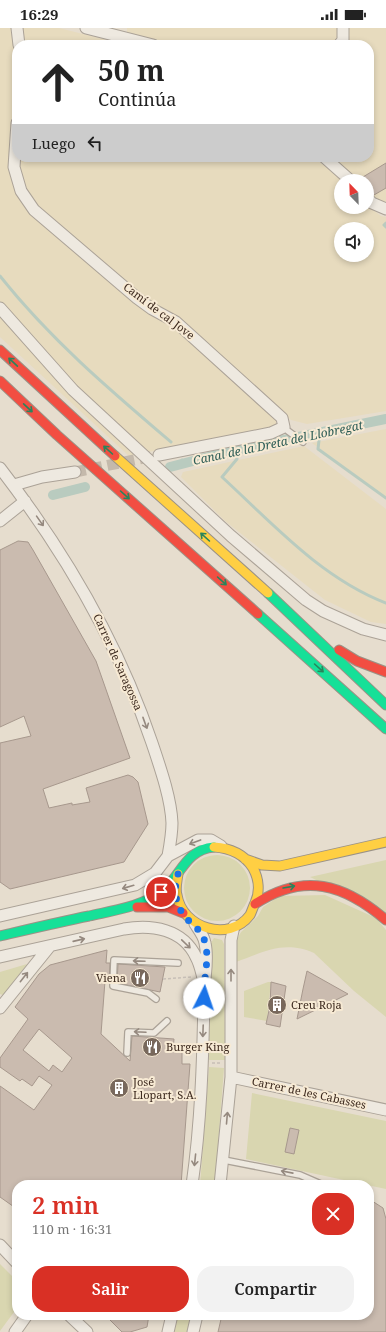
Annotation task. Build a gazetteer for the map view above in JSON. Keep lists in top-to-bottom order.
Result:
{
  "streets": {
    "street": ["Camí de cal Jove", "Carrer de Saragossa", "Carrer de les Cabasses"]
  },
  "one_way": ["Carrer de Saragossa"],
  "water": ["Canal de la Dreta del Llobregat"],
  "places": {
    "restaurant": ["Viena", "Burger King"],
    "building": ["Creu Roja", "José Llopart, S.A."]
  },
  "north": "top left",
  "page": {
    "status": "16:29",
    "turn": ["50 m", "Continúa"],
    "then": "Luego",
    "heading": ["2 min", "110 m · 16:31"],
    "buttons": ["Salir", "Compartir"]
  }
}
